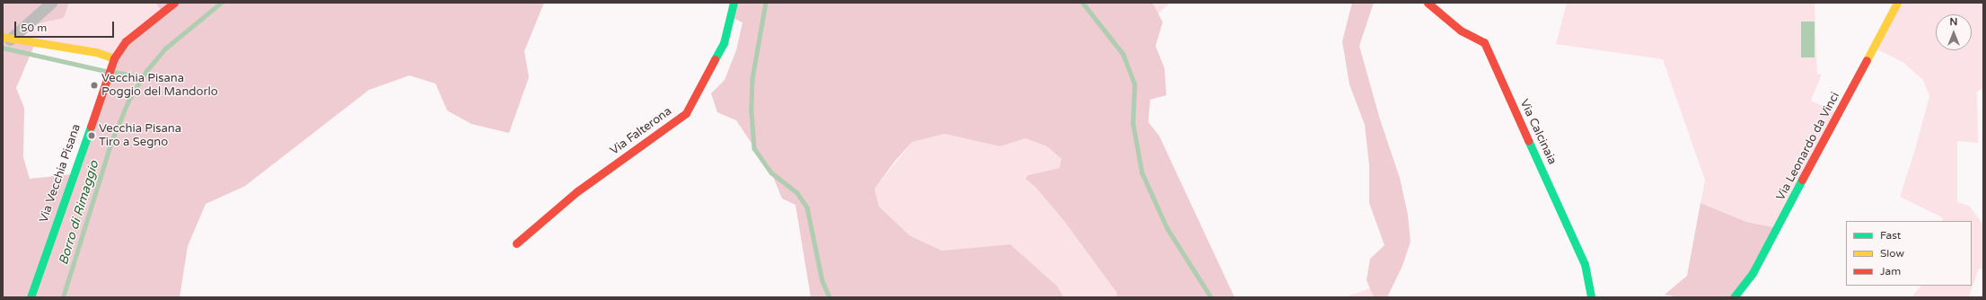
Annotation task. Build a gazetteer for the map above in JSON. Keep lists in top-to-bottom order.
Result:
{
  "streets": {
    "street": [
      "Via Falterona",
      "Via Calcinaia",
      "Via Leonardo da Vinci",
      "Via Vecchia Pisana"
    ]
  },
  "water": ["Borro di Rimaggio"],
  "places": ["Vecchia Pisana Poggio del Mandorlo", "Vecchia Pisana Tiro a Segno"],
  "legend": ["Fast", "Slow", "Jam"],
  "scale_bar": "50 m",
  "north": "top"
}
